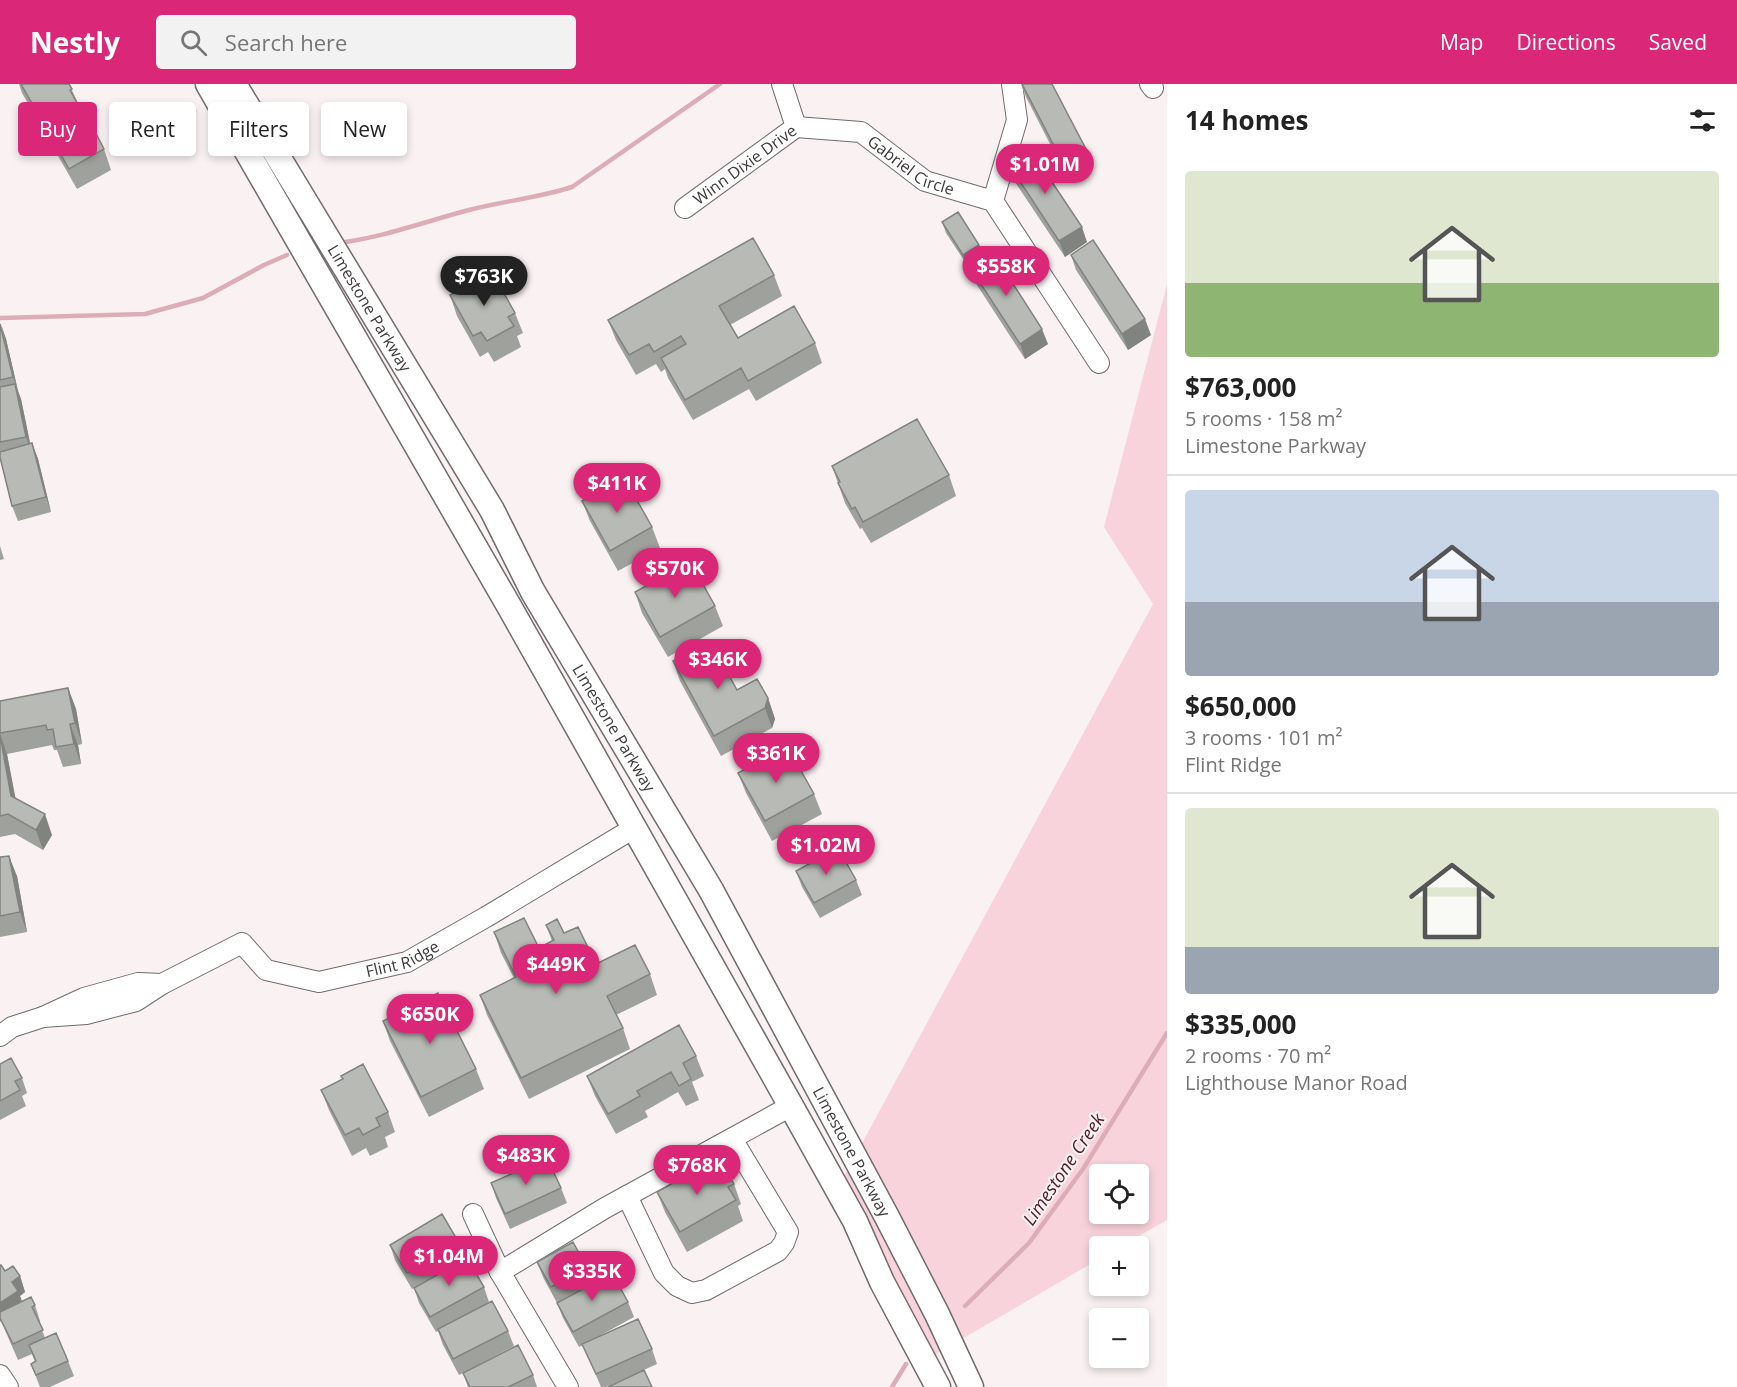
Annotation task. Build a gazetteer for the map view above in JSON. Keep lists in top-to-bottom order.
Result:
{
  "streets": {
    "main road": ["Limestone Parkway"],
    "street": ["Gabriel Circle", "Winn Dixie Drive", "Flint Ridge"]
  },
  "crossings": [
    ["Gabriel Circle", "Winn Dixie Drive"],
    ["Limestone Parkway", "Flint Ridge"]
  ],
  "water": ["Limestone Creek"],
  "page": {
    "header": "Nestly",
    "search": "Search here",
    "nav": ["Map", "Directions", "Saved"],
    "heading": "14 homes",
    "chip": [
      "Buy",
      "Rent",
      "Filters",
      "New"
    ],
    "price": [
      "$1.01M",
      "$558K",
      "$763K",
      "$411K",
      "$570K",
      "$346K",
      "$361K",
      "$1.02M",
      "$449K",
      "$650K",
      "$483K",
      "$768K",
      "$1.04M",
      "$335K"
    ],
    "list": [
      {
        "name": "$763,000",
        "note": "5 rooms · 158 m² · Limestone Parkway"
      },
      {
        "name": "$650,000",
        "note": "3 rooms · 101 m² · Flint Ridge"
      },
      {
        "name": "$335,000",
        "note": "2 rooms · 70 m² · Lighthouse Manor Road"
      }
    ],
    "map_buttons": ["+", "−"]
  }
}
